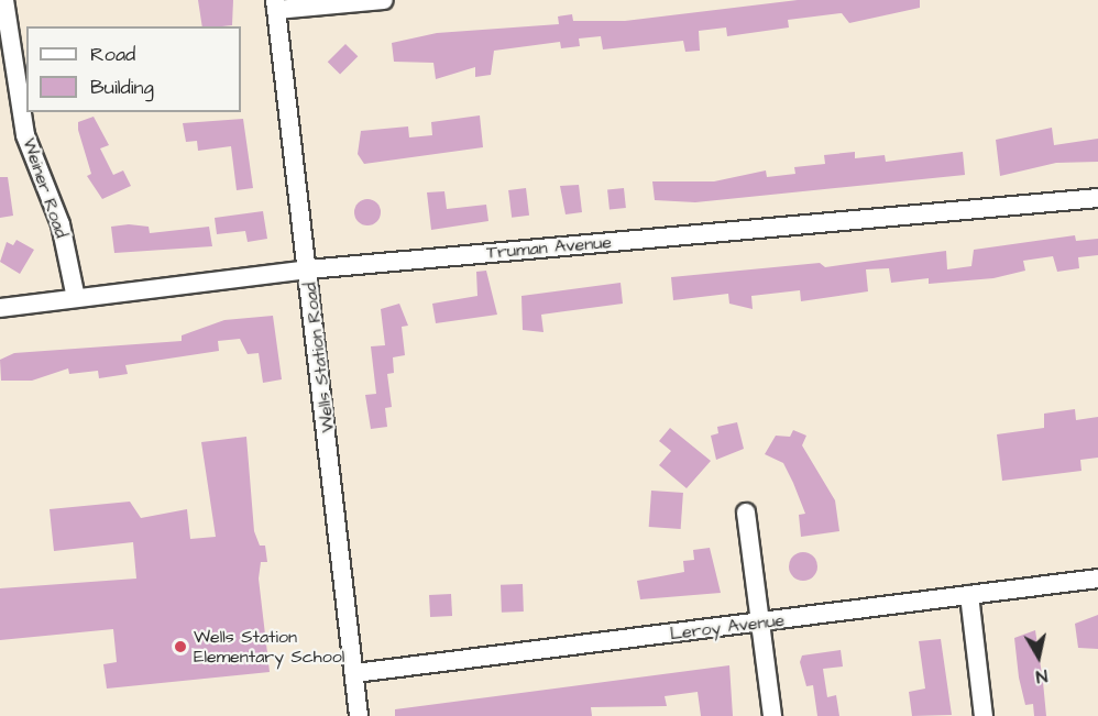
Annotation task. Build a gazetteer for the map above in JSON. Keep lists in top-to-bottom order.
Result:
{
  "streets": {
    "street": [
      "Weiner Road",
      "Truman Avenue",
      "Wells Station Road",
      "Leroy Avenue"
    ]
  },
  "crossings": [
    ["Weiner Road", "Truman Avenue"],
    ["Truman Avenue", "Wells Station Road"],
    ["Wells Station Road", "Leroy Avenue"]
  ],
  "places": ["Wells Station Elementary School"],
  "legend": ["Road", "Building"],
  "north": "bottom"
}
